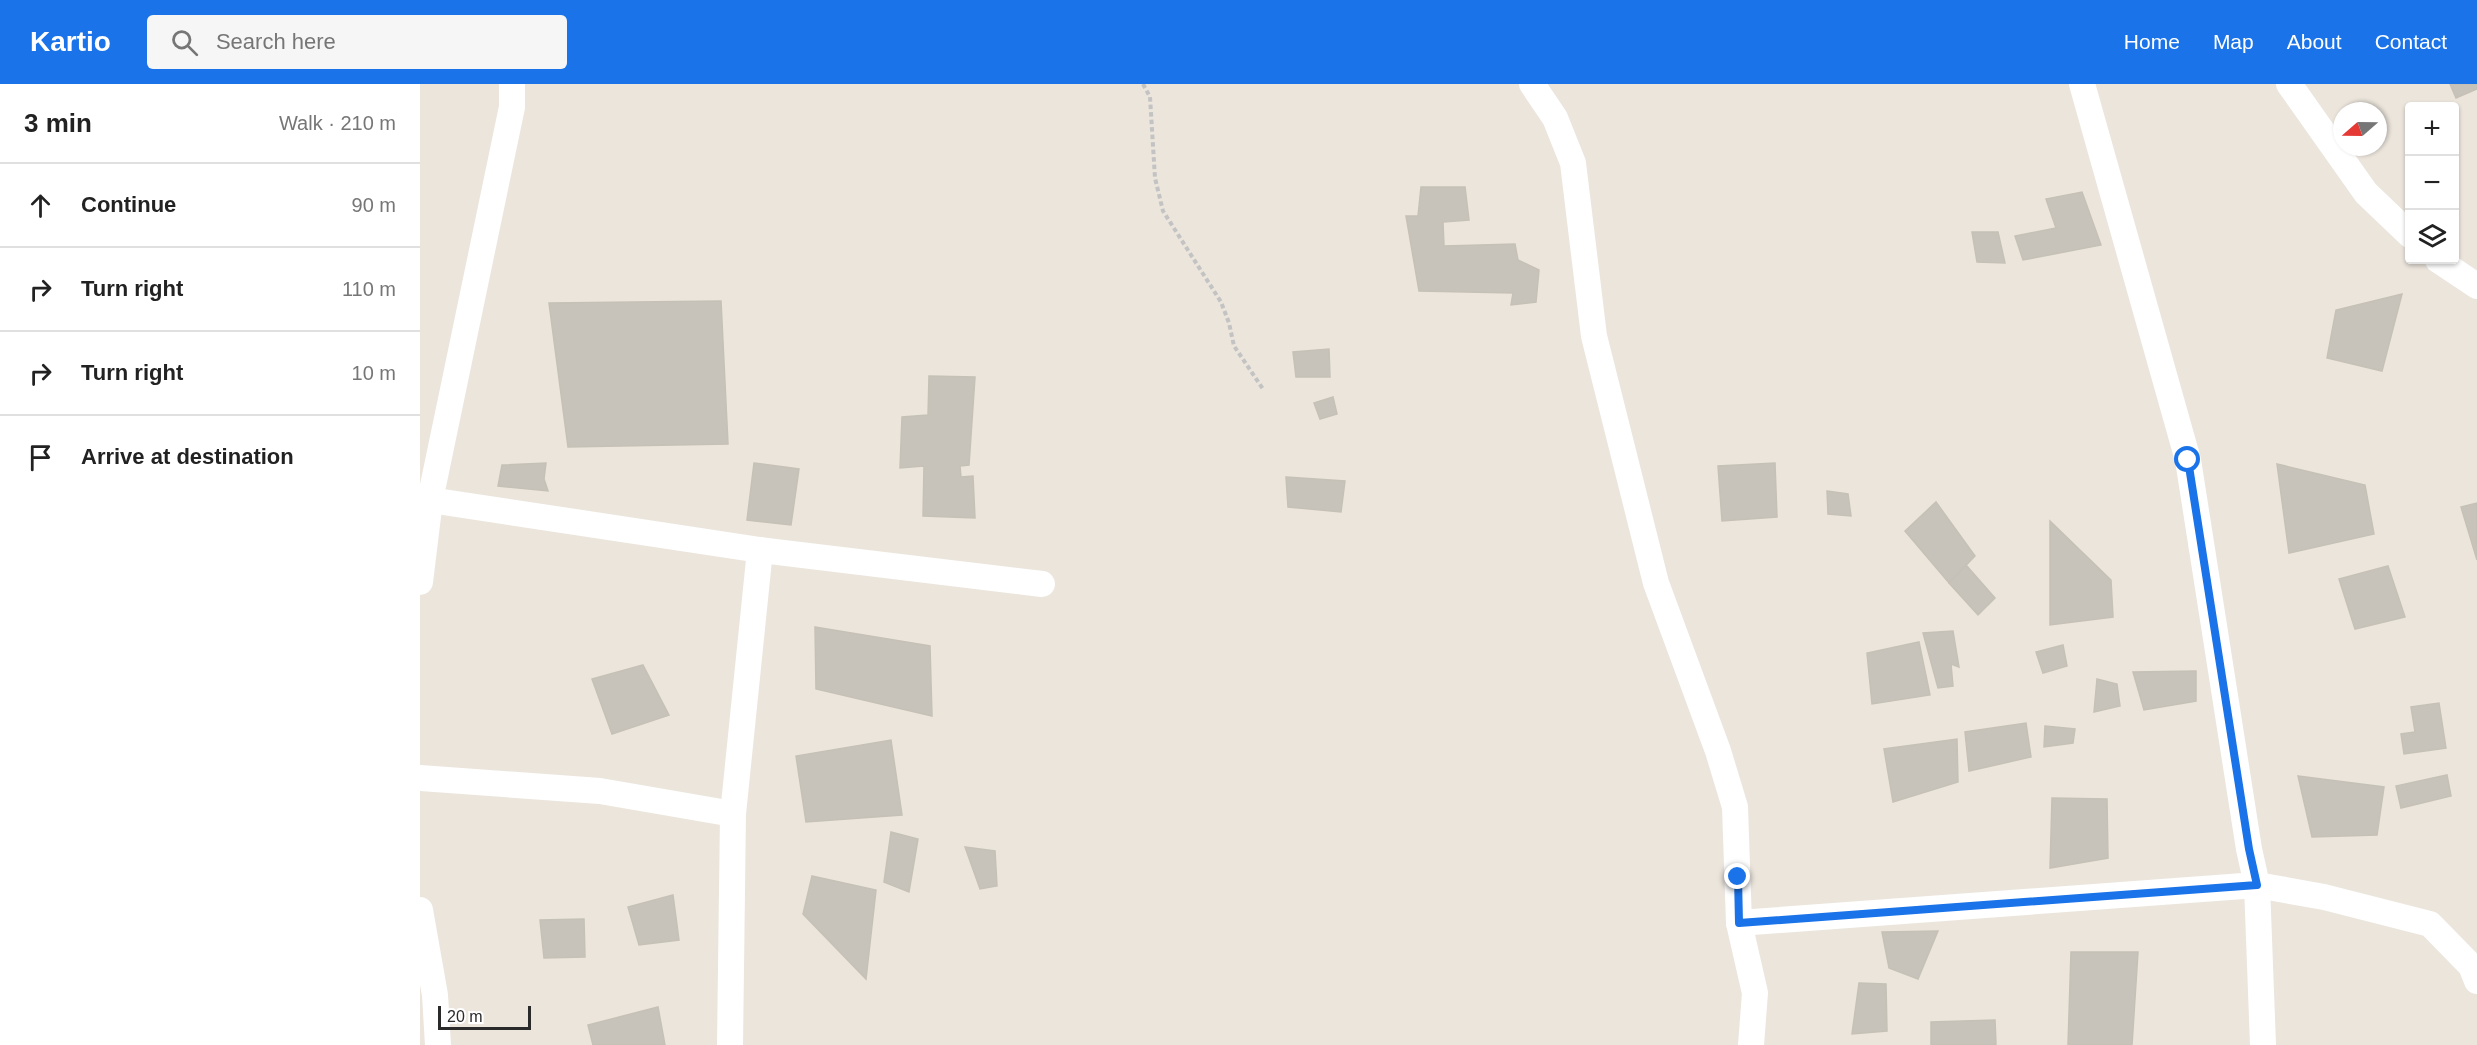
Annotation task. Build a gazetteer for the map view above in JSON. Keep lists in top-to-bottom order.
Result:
{
  "scale_bar": "20 m",
  "north": "left",
  "page": {
    "header": "Kartio",
    "search": "Search here",
    "nav": [
      "Home",
      "Map",
      "About",
      "Contact"
    ],
    "heading": ["3 min", "Walk · 210 m"],
    "map_buttons": ["+", "−"],
    "list": [
      ["Continue", "90 m"],
      ["Turn right", "110 m"],
      ["Turn right", "10 m"],
      "Arrive at destination"
    ],
    "scale": "20 m"
  }
}
